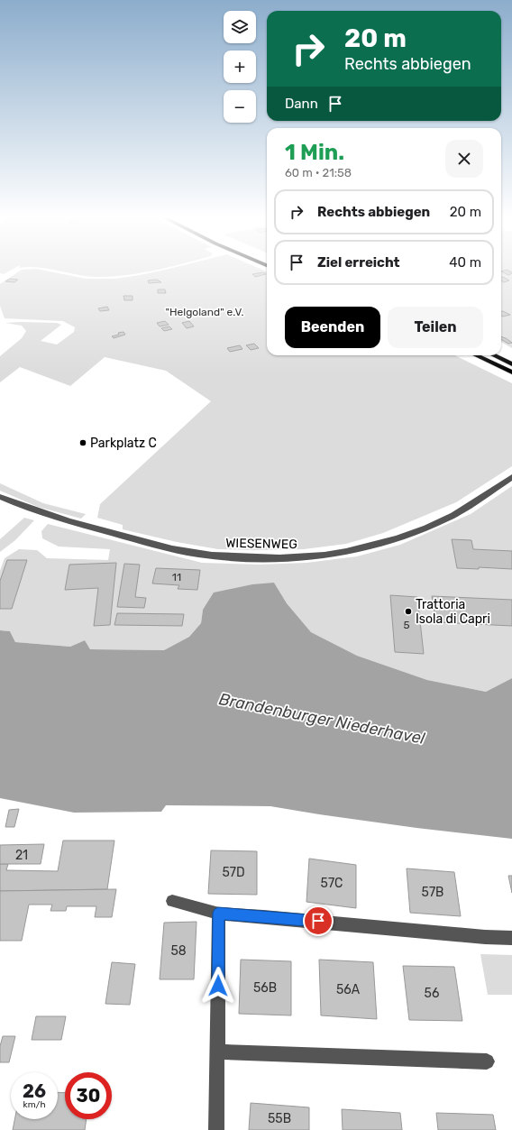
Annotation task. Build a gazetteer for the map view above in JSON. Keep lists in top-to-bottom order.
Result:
{
  "streets": {
    "street": ["WIESENWEG"]
  },
  "water": ["Brandenburger Niederhavel"],
  "parks": ["\"Helgoland\" e.V."],
  "places": ["Parkplatz C", "Trattoria Isola di Capri"],
  "house_numbers": [
    "11",
    "5",
    "21",
    "57D",
    "57C",
    "57B",
    "58",
    "56B",
    "56A",
    "56",
    "55B"
  ],
  "page": {
    "map_buttons": ["+", "−"],
    "turn": ["20 m", "Rechts abbiegen"],
    "then": "Dann",
    "heading": ["1 Min.", "60 m · 21:58"],
    "list": [
      {
        "name": "Rechts abbiegen",
        "value": "20 m"
      },
      {
        "name": "Ziel erreicht",
        "value": "40 m"
      }
    ],
    "buttons": ["Beenden", "Teilen"],
    "speed": "26 km/h",
    "limit": "30"
  }
}
